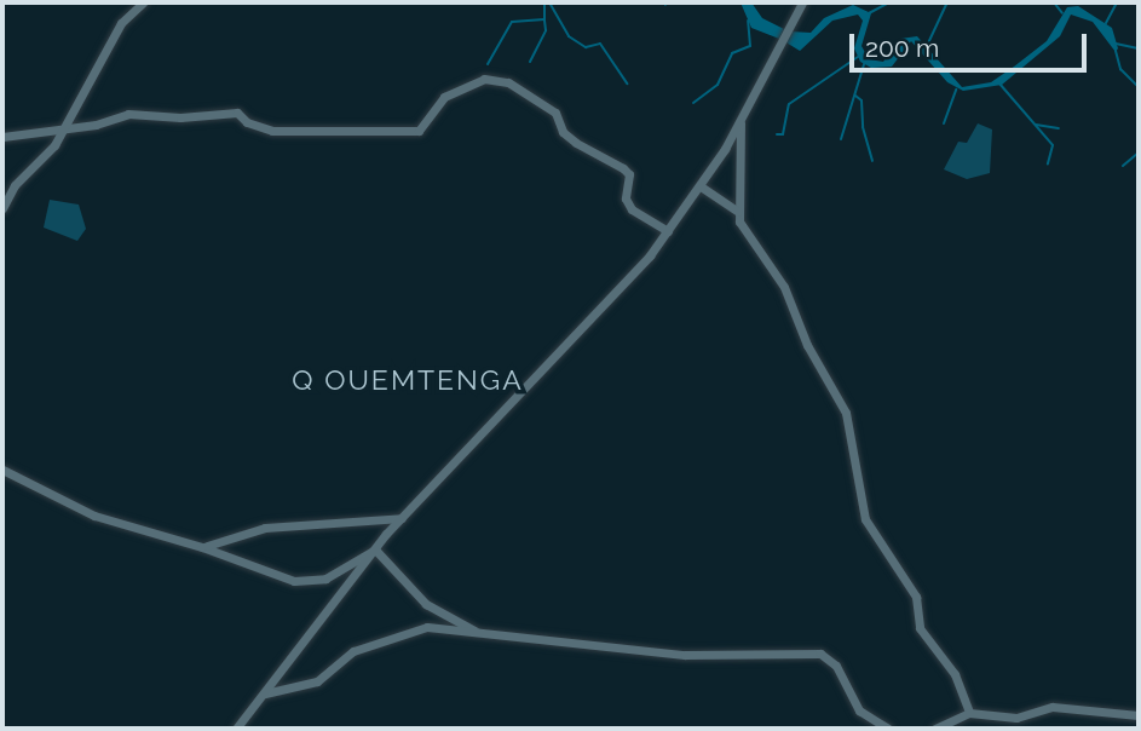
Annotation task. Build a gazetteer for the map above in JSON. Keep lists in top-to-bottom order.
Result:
{
  "districts": ["Q OUEMTENGA"],
  "scale_bar": "200 m"
}
